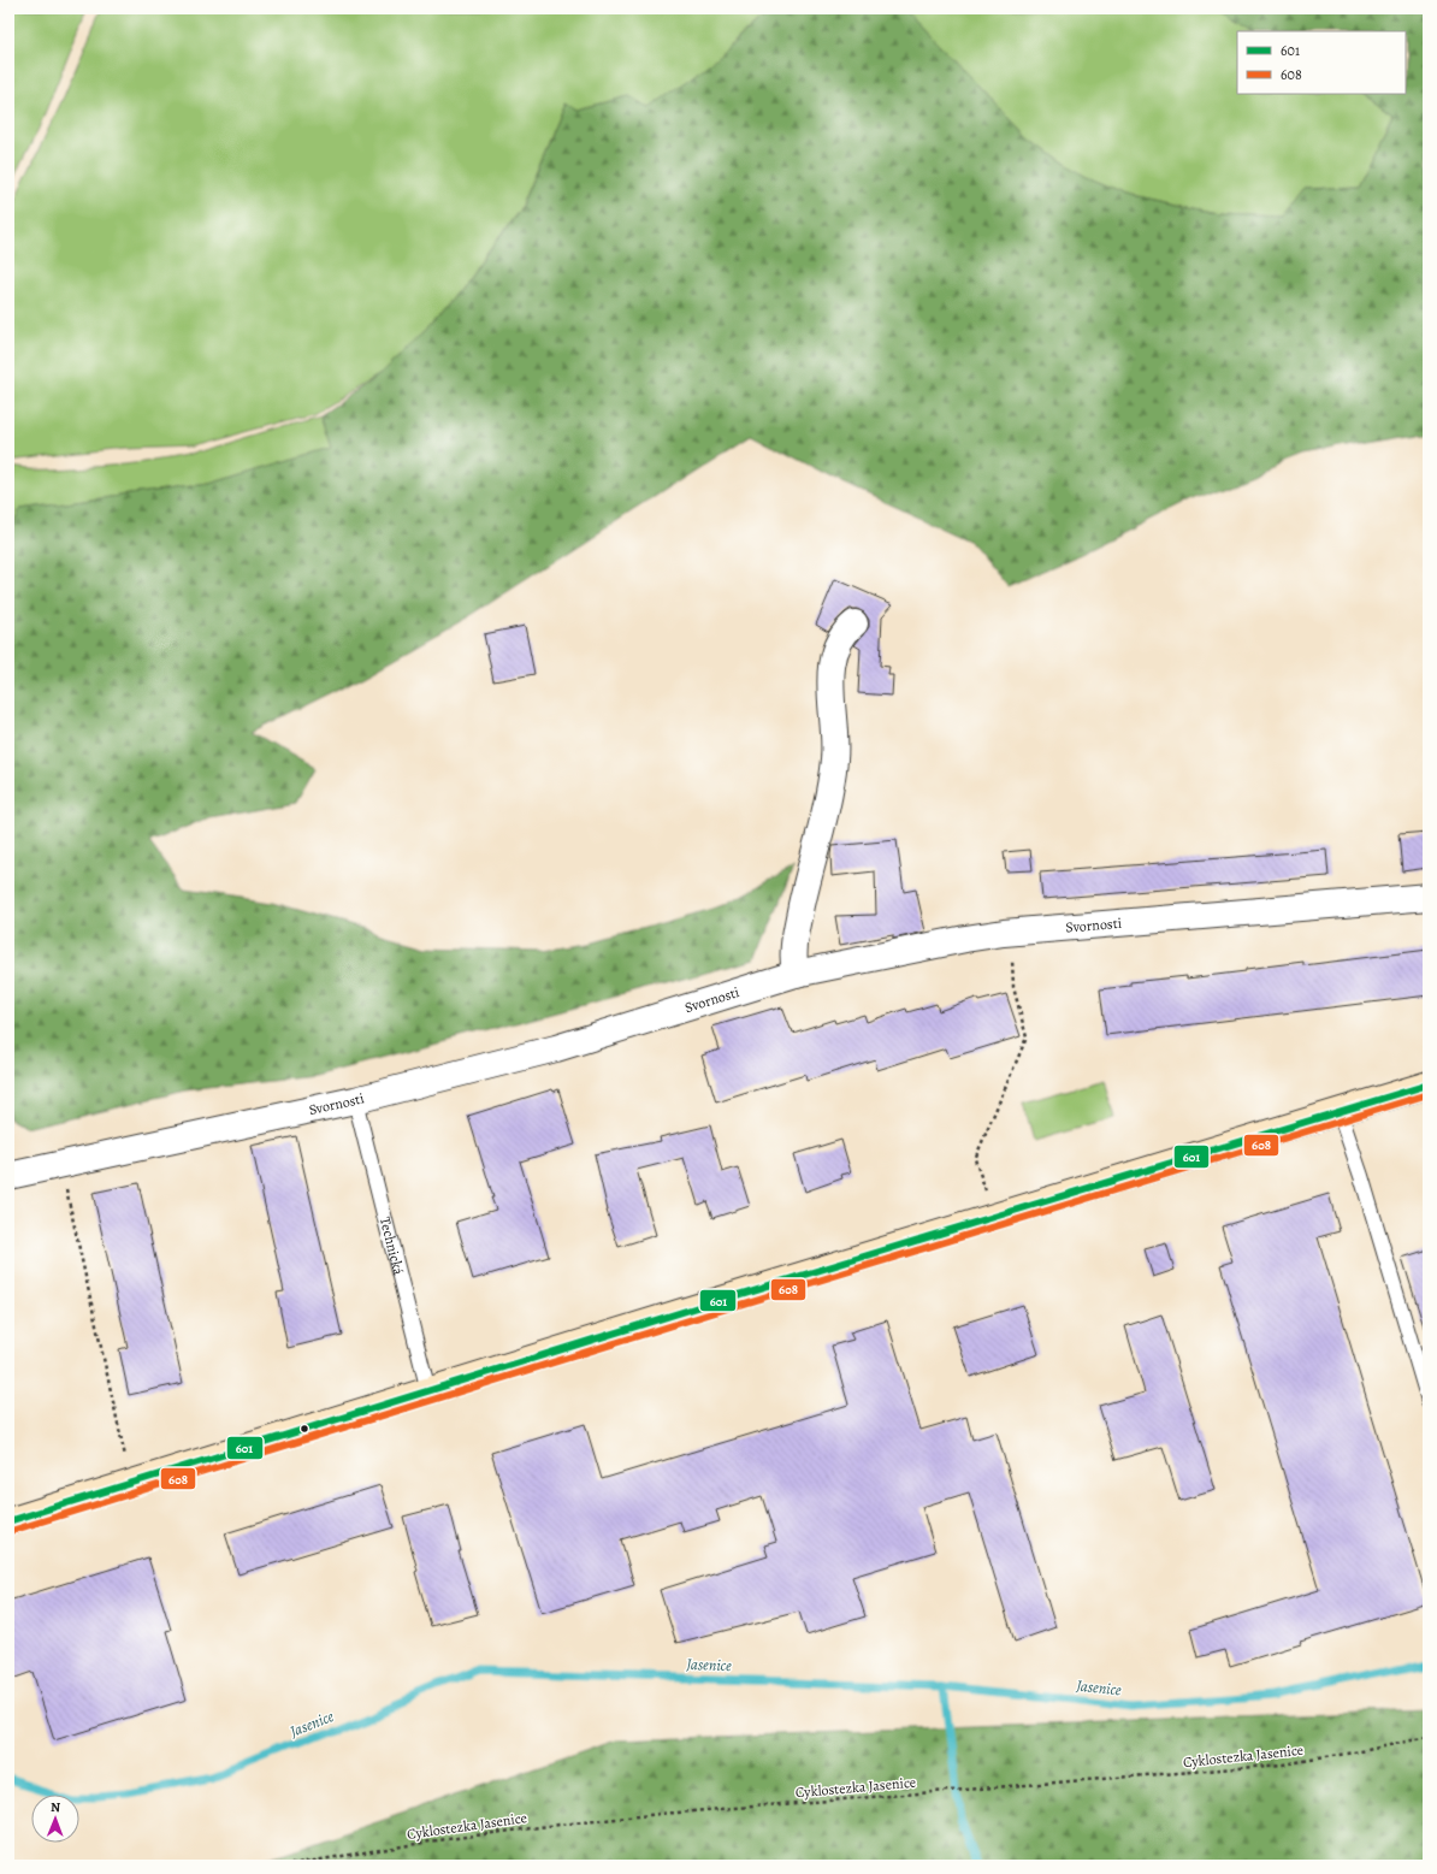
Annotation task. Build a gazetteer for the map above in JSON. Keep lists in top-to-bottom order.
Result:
{
  "streets": {
    "street": ["Svornosti"],
    "lane": ["Technická"],
    "path": ["Cyklostezka Jasenice"]
  },
  "crossings": [
    ["Svornosti", "Technická"]
  ],
  "water": ["Jasenice"],
  "lines": ["transit line 601", "transit line 608"],
  "legend": ["601", "608"],
  "north": "top"
}
